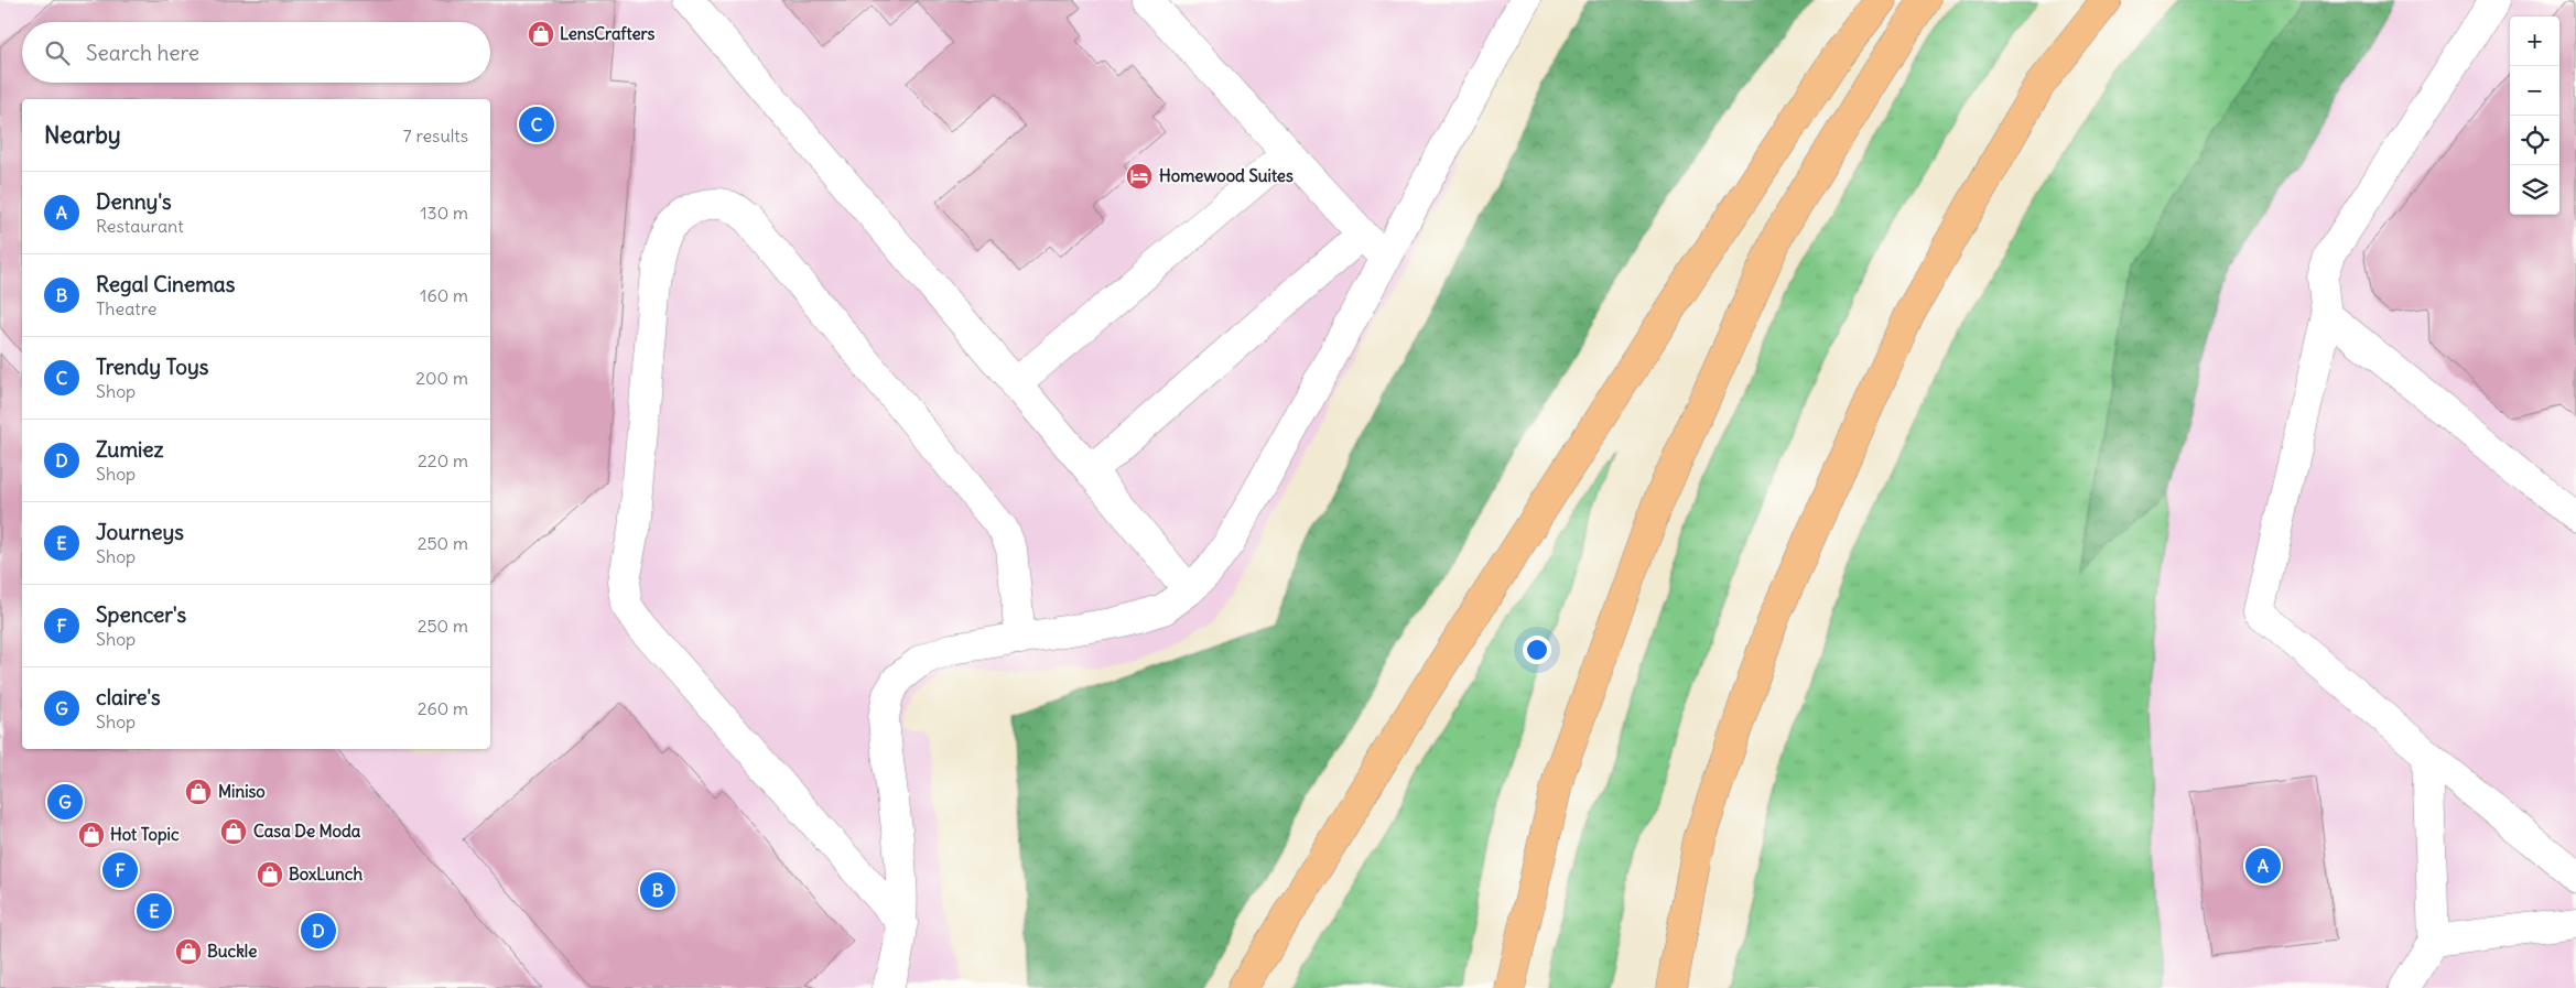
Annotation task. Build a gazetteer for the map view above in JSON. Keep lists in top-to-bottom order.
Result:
{
  "places": {
    "shop": [
      "LensCrafters",
      "Miniso",
      "Casa De Moda",
      "Hot Topic",
      "BoxLunch",
      "Buckle"
    ],
    "hotel": ["Homewood Suites"]
  },
  "page": {
    "map_buttons": ["+", "−"],
    "search": "Search here",
    "heading": ["Nearby", "7 results"],
    "pins": [
      "C",
      "G",
      "A",
      "F",
      "B",
      "E",
      "D"
    ],
    "list": [
      {
        "mark": "A",
        "name": "Denny's",
        "note": "Restaurant",
        "value": "130 m"
      },
      {
        "mark": "B",
        "name": "Regal Cinemas",
        "note": "Theatre",
        "value": "160 m"
      },
      {
        "mark": "C",
        "name": "Trendy Toys",
        "note": "Shop",
        "value": "200 m"
      },
      {
        "mark": "D",
        "name": "Zumiez",
        "note": "Shop",
        "value": "220 m"
      },
      {
        "mark": "E",
        "name": "Journeys",
        "note": "Shop",
        "value": "250 m"
      },
      {
        "mark": "F",
        "name": "Spencer's",
        "note": "Shop",
        "value": "250 m"
      },
      {
        "mark": "G",
        "name": "claire's",
        "note": "Shop",
        "value": "260 m"
      }
    ]
  }
}
